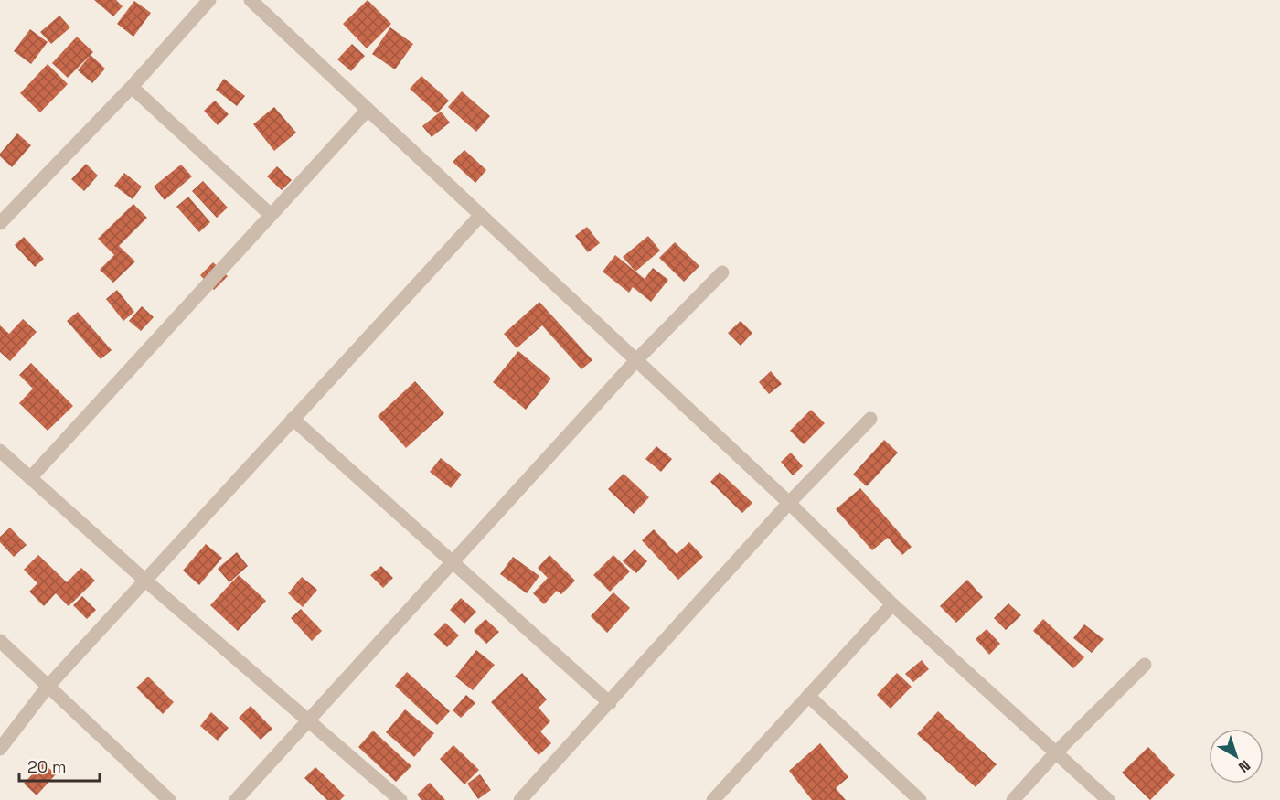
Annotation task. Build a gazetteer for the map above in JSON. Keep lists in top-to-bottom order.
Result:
{
  "scale_bar": "20 m",
  "north": "bottom right"
}
